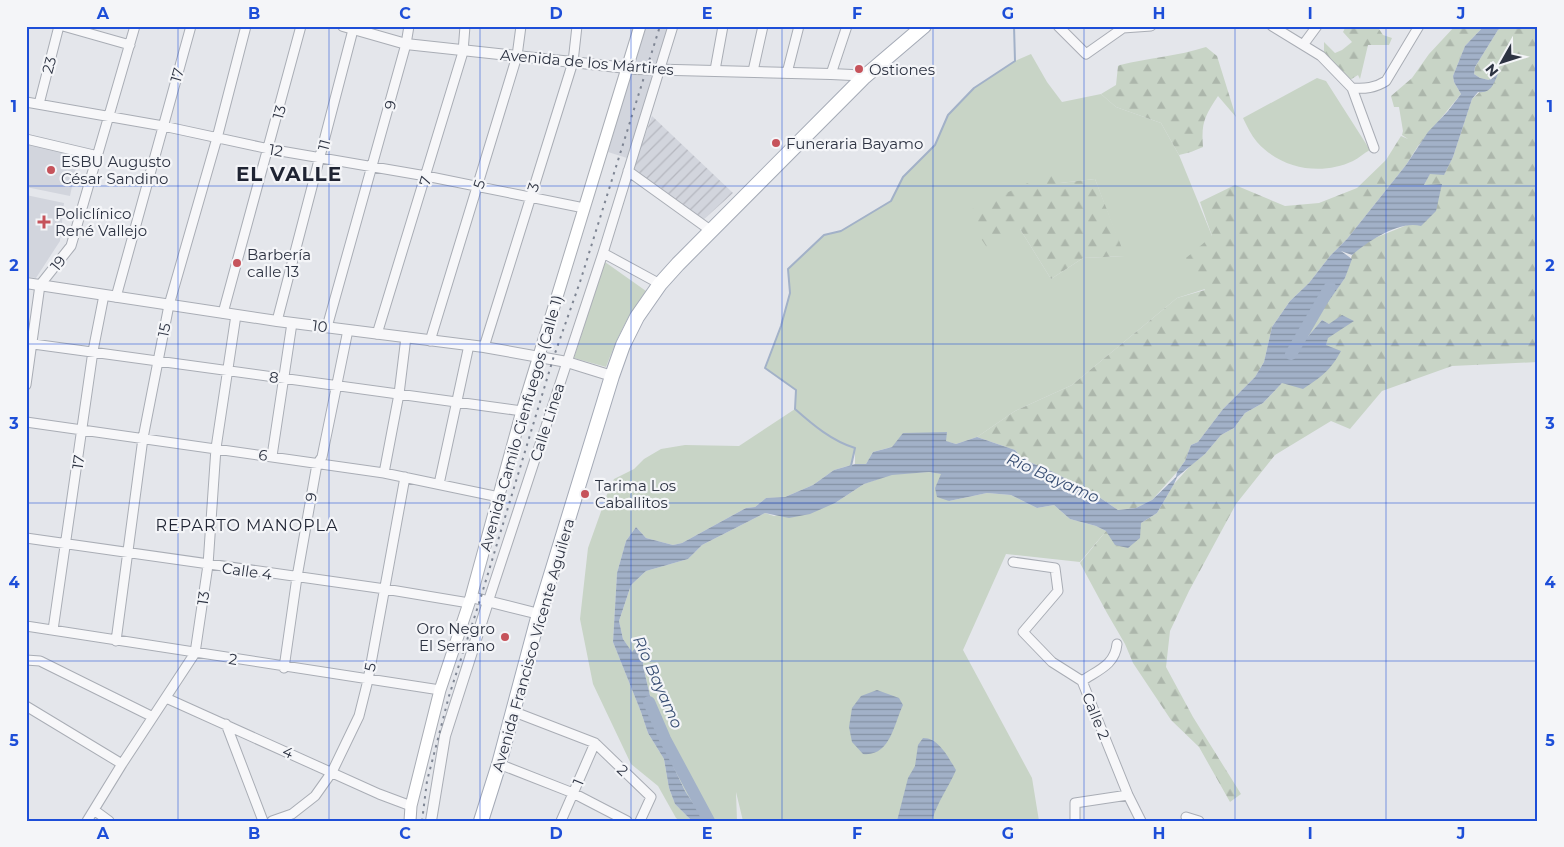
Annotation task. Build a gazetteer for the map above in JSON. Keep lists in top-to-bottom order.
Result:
{
  "streets": {
    "main road": ["Avenida Camilo Cienfuegos (Calle 1)", "Avenida Francisco Vicente Aguilera"],
    "street": [
      "Avenida de los Mártires",
      "23",
      "17",
      "9",
      "13",
      "11",
      "12",
      "7",
      "5",
      "3",
      "19",
      "10",
      "15",
      "8",
      "Calle Linea",
      "6",
      "Calle 4",
      "2",
      "Calle 2",
      "4",
      "1"
    ]
  },
  "crossings": [
    ["Avenida de los Mártires", "9"],
    ["Avenida de los Mártires", "11"],
    ["Avenida de los Mártires", "7"],
    ["Avenida de los Mártires", "5"],
    ["Avenida de los Mártires", "3"],
    ["Avenida de los Mártires", "Calle Linea"],
    ["Avenida de los Mártires", "Avenida Camilo Cienfuegos (Calle 1)"],
    ["Avenida de los Mártires", "Avenida Francisco Vicente Aguilera"],
    ["23", "12"],
    ["17", "12"],
    ["17", "10"],
    ["17", "8"],
    ["17", "6"],
    ["17", "Calle 4"],
    ["17", "2"],
    ["9", "12"],
    ["9", "10"],
    ["9", "8"],
    ["9", "6"],
    ["9", "Calle 4"],
    ["9", "2"],
    ["13", "12"],
    ["13", "10"],
    ["13", "8"],
    ["13", "6"],
    ["13", "Calle 4"],
    ["13", "2"],
    ["13", "4"],
    ["11", "12"],
    ["11", "10"],
    ["12", "7"],
    ["12", "5"],
    ["12", "3"],
    ["12", "19"],
    ["12", "15"],
    ["12", "Avenida Camilo Cienfuegos (Calle 1)"],
    ["7", "10"],
    ["5", "10"],
    ["5", "6"],
    ["5", "Calle 4"],
    ["5", "2"],
    ["5", "4"],
    ["3", "10"],
    ["19", "10"],
    ["19", "8"],
    ["10", "15"],
    ["10", "Calle Linea"],
    ["10", "Avenida Camilo Cienfuegos (Calle 1)"],
    ["10", "Avenida Francisco Vicente Aguilera"],
    ["15", "8"],
    ["15", "6"],
    ["15", "Calle 4"],
    ["15", "2"],
    ["8", "Avenida Camilo Cienfuegos (Calle 1)"],
    ["Calle Linea", "Calle 4"],
    ["Avenida Camilo Cienfuegos (Calle 1)", "6"],
    ["Avenida Camilo Cienfuegos (Calle 1)", "Calle 4"],
    ["Avenida Camilo Cienfuegos (Calle 1)", "2"],
    ["Avenida Camilo Cienfuegos (Calle 1)", "4"],
    ["Calle 4", "Avenida Francisco Vicente Aguilera"],
    ["Avenida Francisco Vicente Aguilera", "2"],
    ["2", "1"]
  ],
  "districts": ["EL VALLE", "REPARTO MANOPLA"],
  "water": ["Río Bayamo"],
  "places": {
    "other": [
      "Ostiones",
      "Funeraria Bayamo",
      "ESBU Augusto César Sandino",
      "Barbería calle 13",
      "Tarima Los Caballitos",
      "Oro Negro El Serrano"
    ],
    "health": ["Policlínico René Vallejo"]
  },
  "north": "bottom left",
  "grid": {
    "columns": [
      "A",
      "B",
      "C",
      "D",
      "E",
      "F",
      "G",
      "H",
      "I",
      "J"
    ],
    "rows": [
      "1",
      "2",
      "3",
      "4",
      "5"
    ]
  }
}
